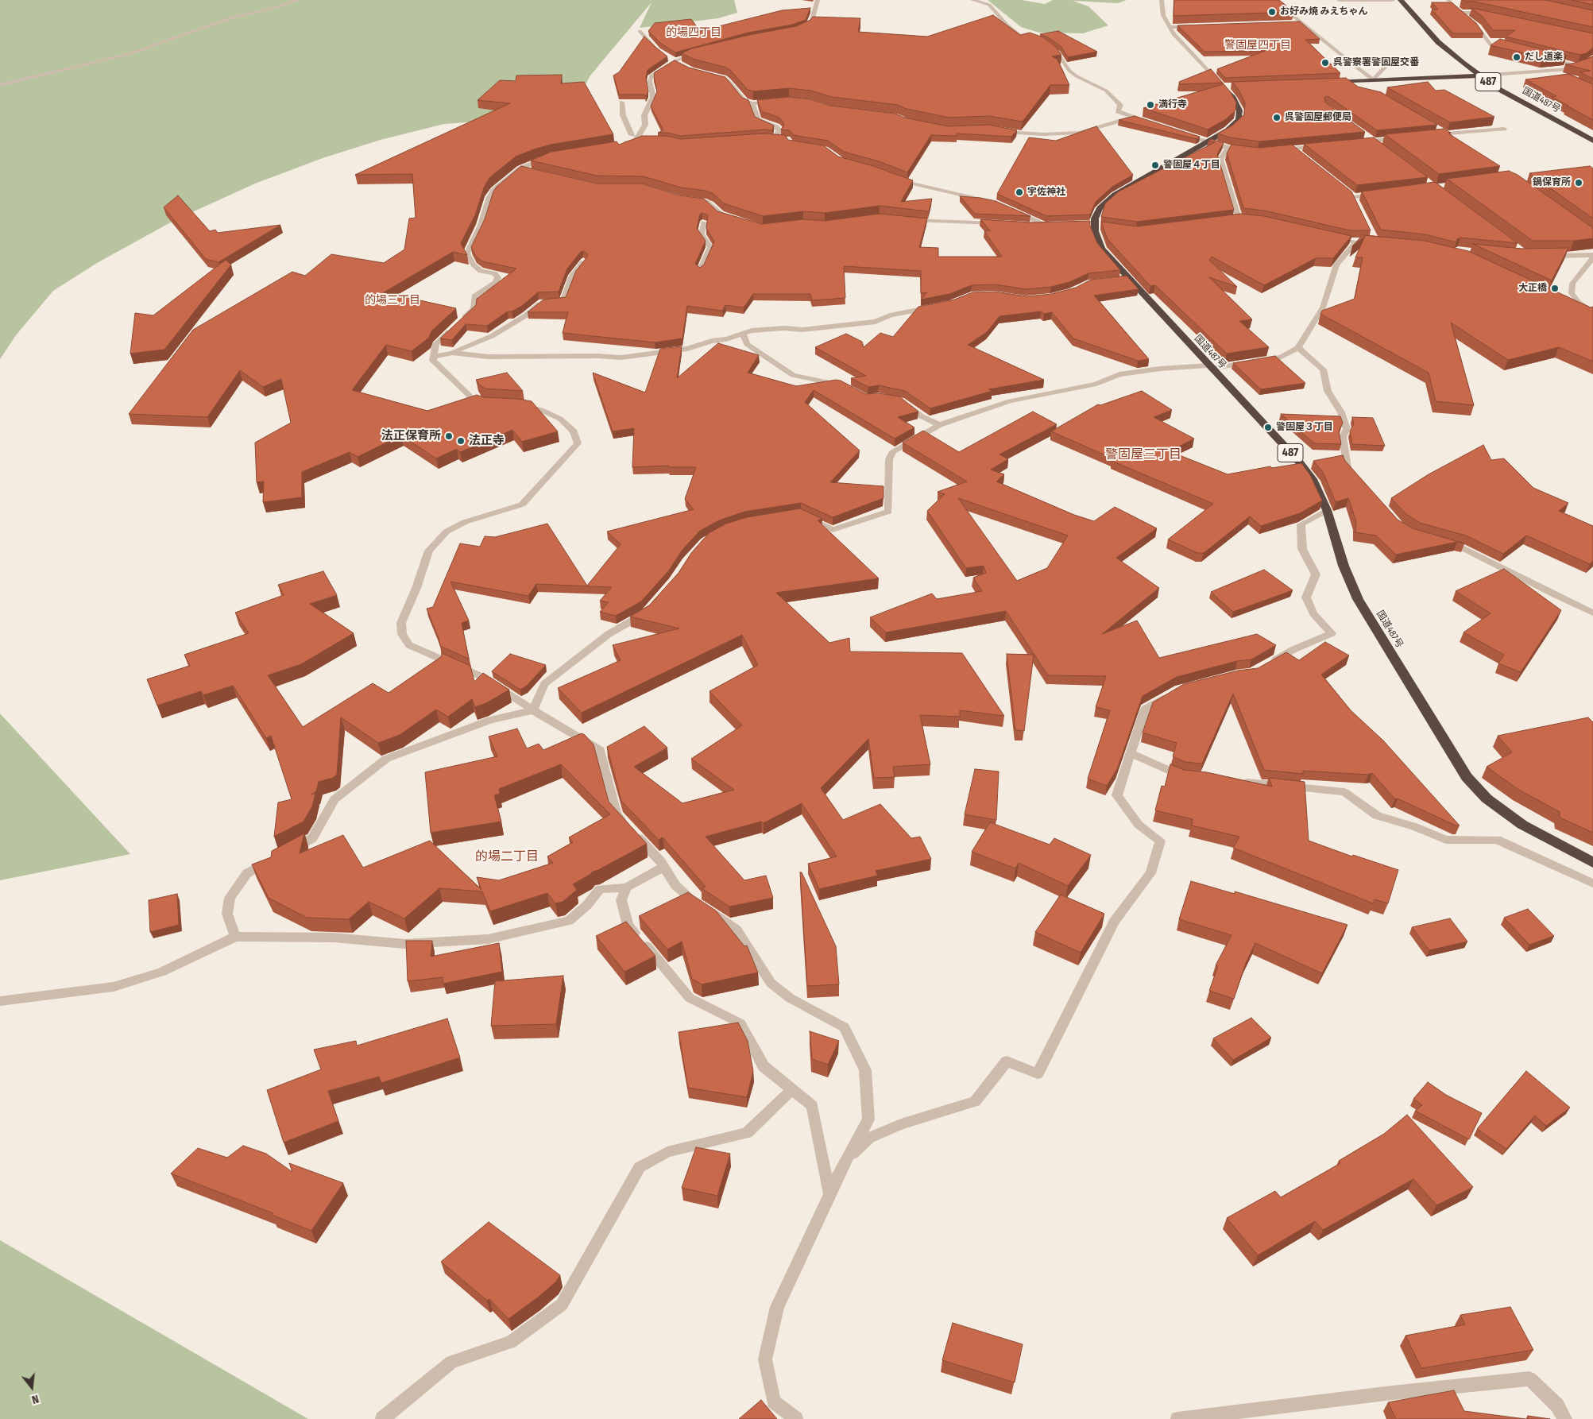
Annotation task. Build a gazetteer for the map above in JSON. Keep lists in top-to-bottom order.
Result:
{
  "streets": {
    "highway": ["487", "国道487号"]
  },
  "crossings": [
    ["487", "国道487号"]
  ],
  "districts": [
    "的場四丁目",
    "警固屋四丁目",
    "的場三丁目",
    "警固屋三丁目",
    "的場二丁目"
  ],
  "places": [
    "お好み焼 みえちゃん",
    "だし道楽",
    "呉警察署警固屋交番",
    "満行寺",
    "呉警固屋郵便局",
    "警固屋４丁目",
    "鍋保育所",
    "宇佐神社",
    "大正橋",
    "警固屋３丁目",
    "法正保育所",
    "法正寺"
  ],
  "north": "bottom"
}
